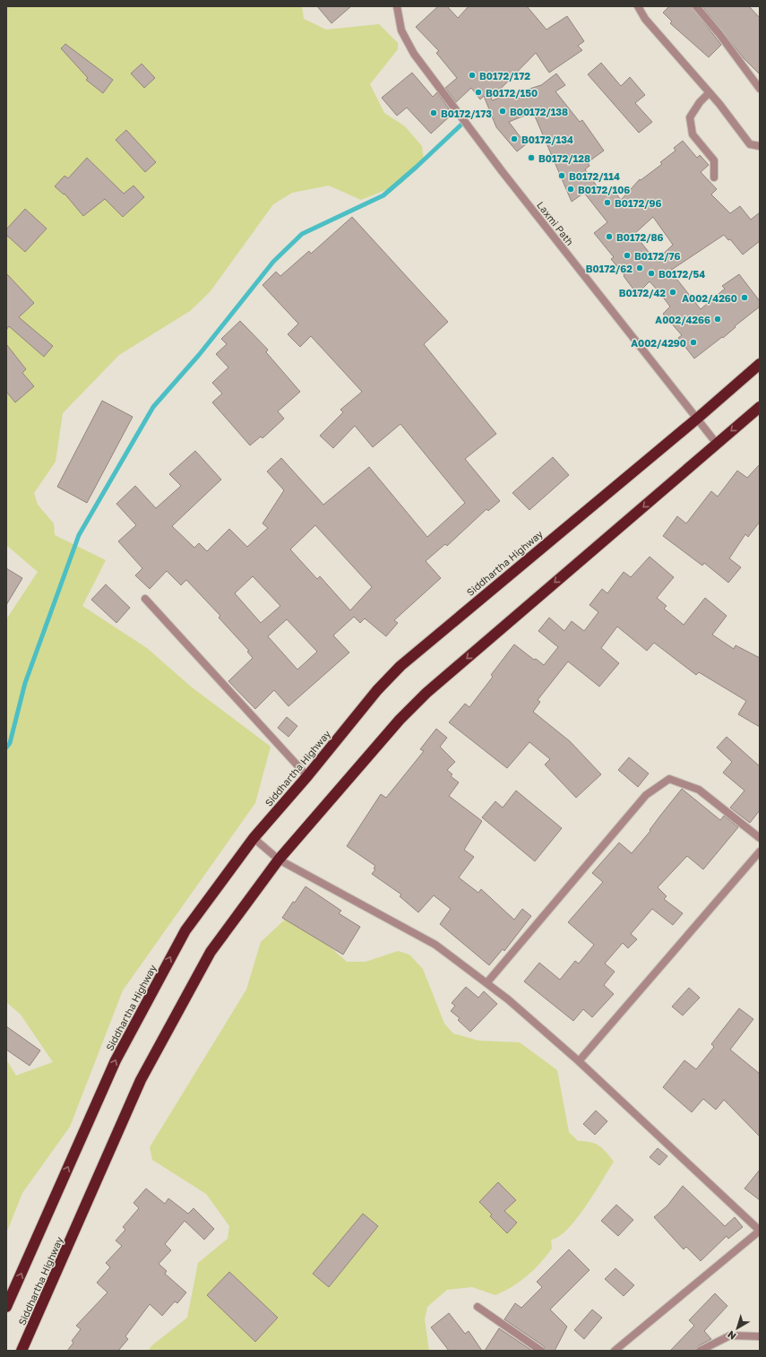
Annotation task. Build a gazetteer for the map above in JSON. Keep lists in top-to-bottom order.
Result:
{
  "streets": {
    "highway": ["Siddhartha Highway"],
    "street": ["Laxmi Path"]
  },
  "crossings": [
    ["Laxmi Path", "Siddhartha Highway"]
  ],
  "places": [
    "B0172/172",
    "B0172/150",
    "B00172/138",
    "B0172/173",
    "B0172/134",
    "B0172/128",
    "B0172/114",
    "B0172/106",
    "B0172/96",
    "B0172/86",
    "B0172/76",
    "B0172/62",
    "B0172/54",
    "B0172/42",
    "A002/4260",
    "A002/4266",
    "A002/4290"
  ],
  "north": "bottom left"
}
